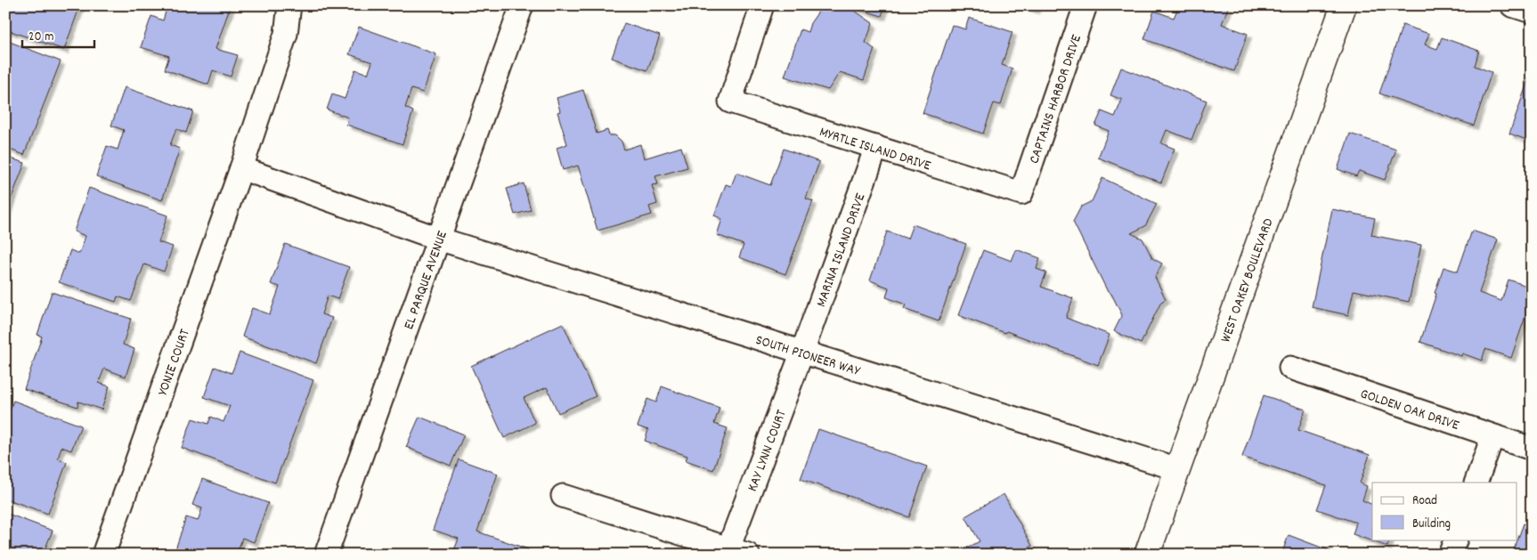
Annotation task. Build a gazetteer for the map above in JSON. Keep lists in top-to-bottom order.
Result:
{
  "streets": {
    "main road": ["WEST OAKEY BOULEVARD"],
    "street": [
      "CAPTAINS HARBOR DRIVE",
      "MYRTLE ISLAND DRIVE",
      "MARINA ISLAND DRIVE",
      "EL PARQUE AVENUE",
      "SOUTH PIONEER WAY",
      "YONIE COURT",
      "GOLDEN OAK DRIVE",
      "KAY LYNN COURT"
    ]
  },
  "crossings": [
    ["CAPTAINS HARBOR DRIVE", "MYRTLE ISLAND DRIVE"],
    ["MYRTLE ISLAND DRIVE", "MARINA ISLAND DRIVE"],
    ["MARINA ISLAND DRIVE", "SOUTH PIONEER WAY"],
    ["MARINA ISLAND DRIVE", "KAY LYNN COURT"],
    ["EL PARQUE AVENUE", "SOUTH PIONEER WAY"],
    ["WEST OAKEY BOULEVARD", "SOUTH PIONEER WAY"],
    ["SOUTH PIONEER WAY", "KAY LYNN COURT"]
  ],
  "legend": ["Road", "Building"],
  "scale_bar": "20 m"
}
